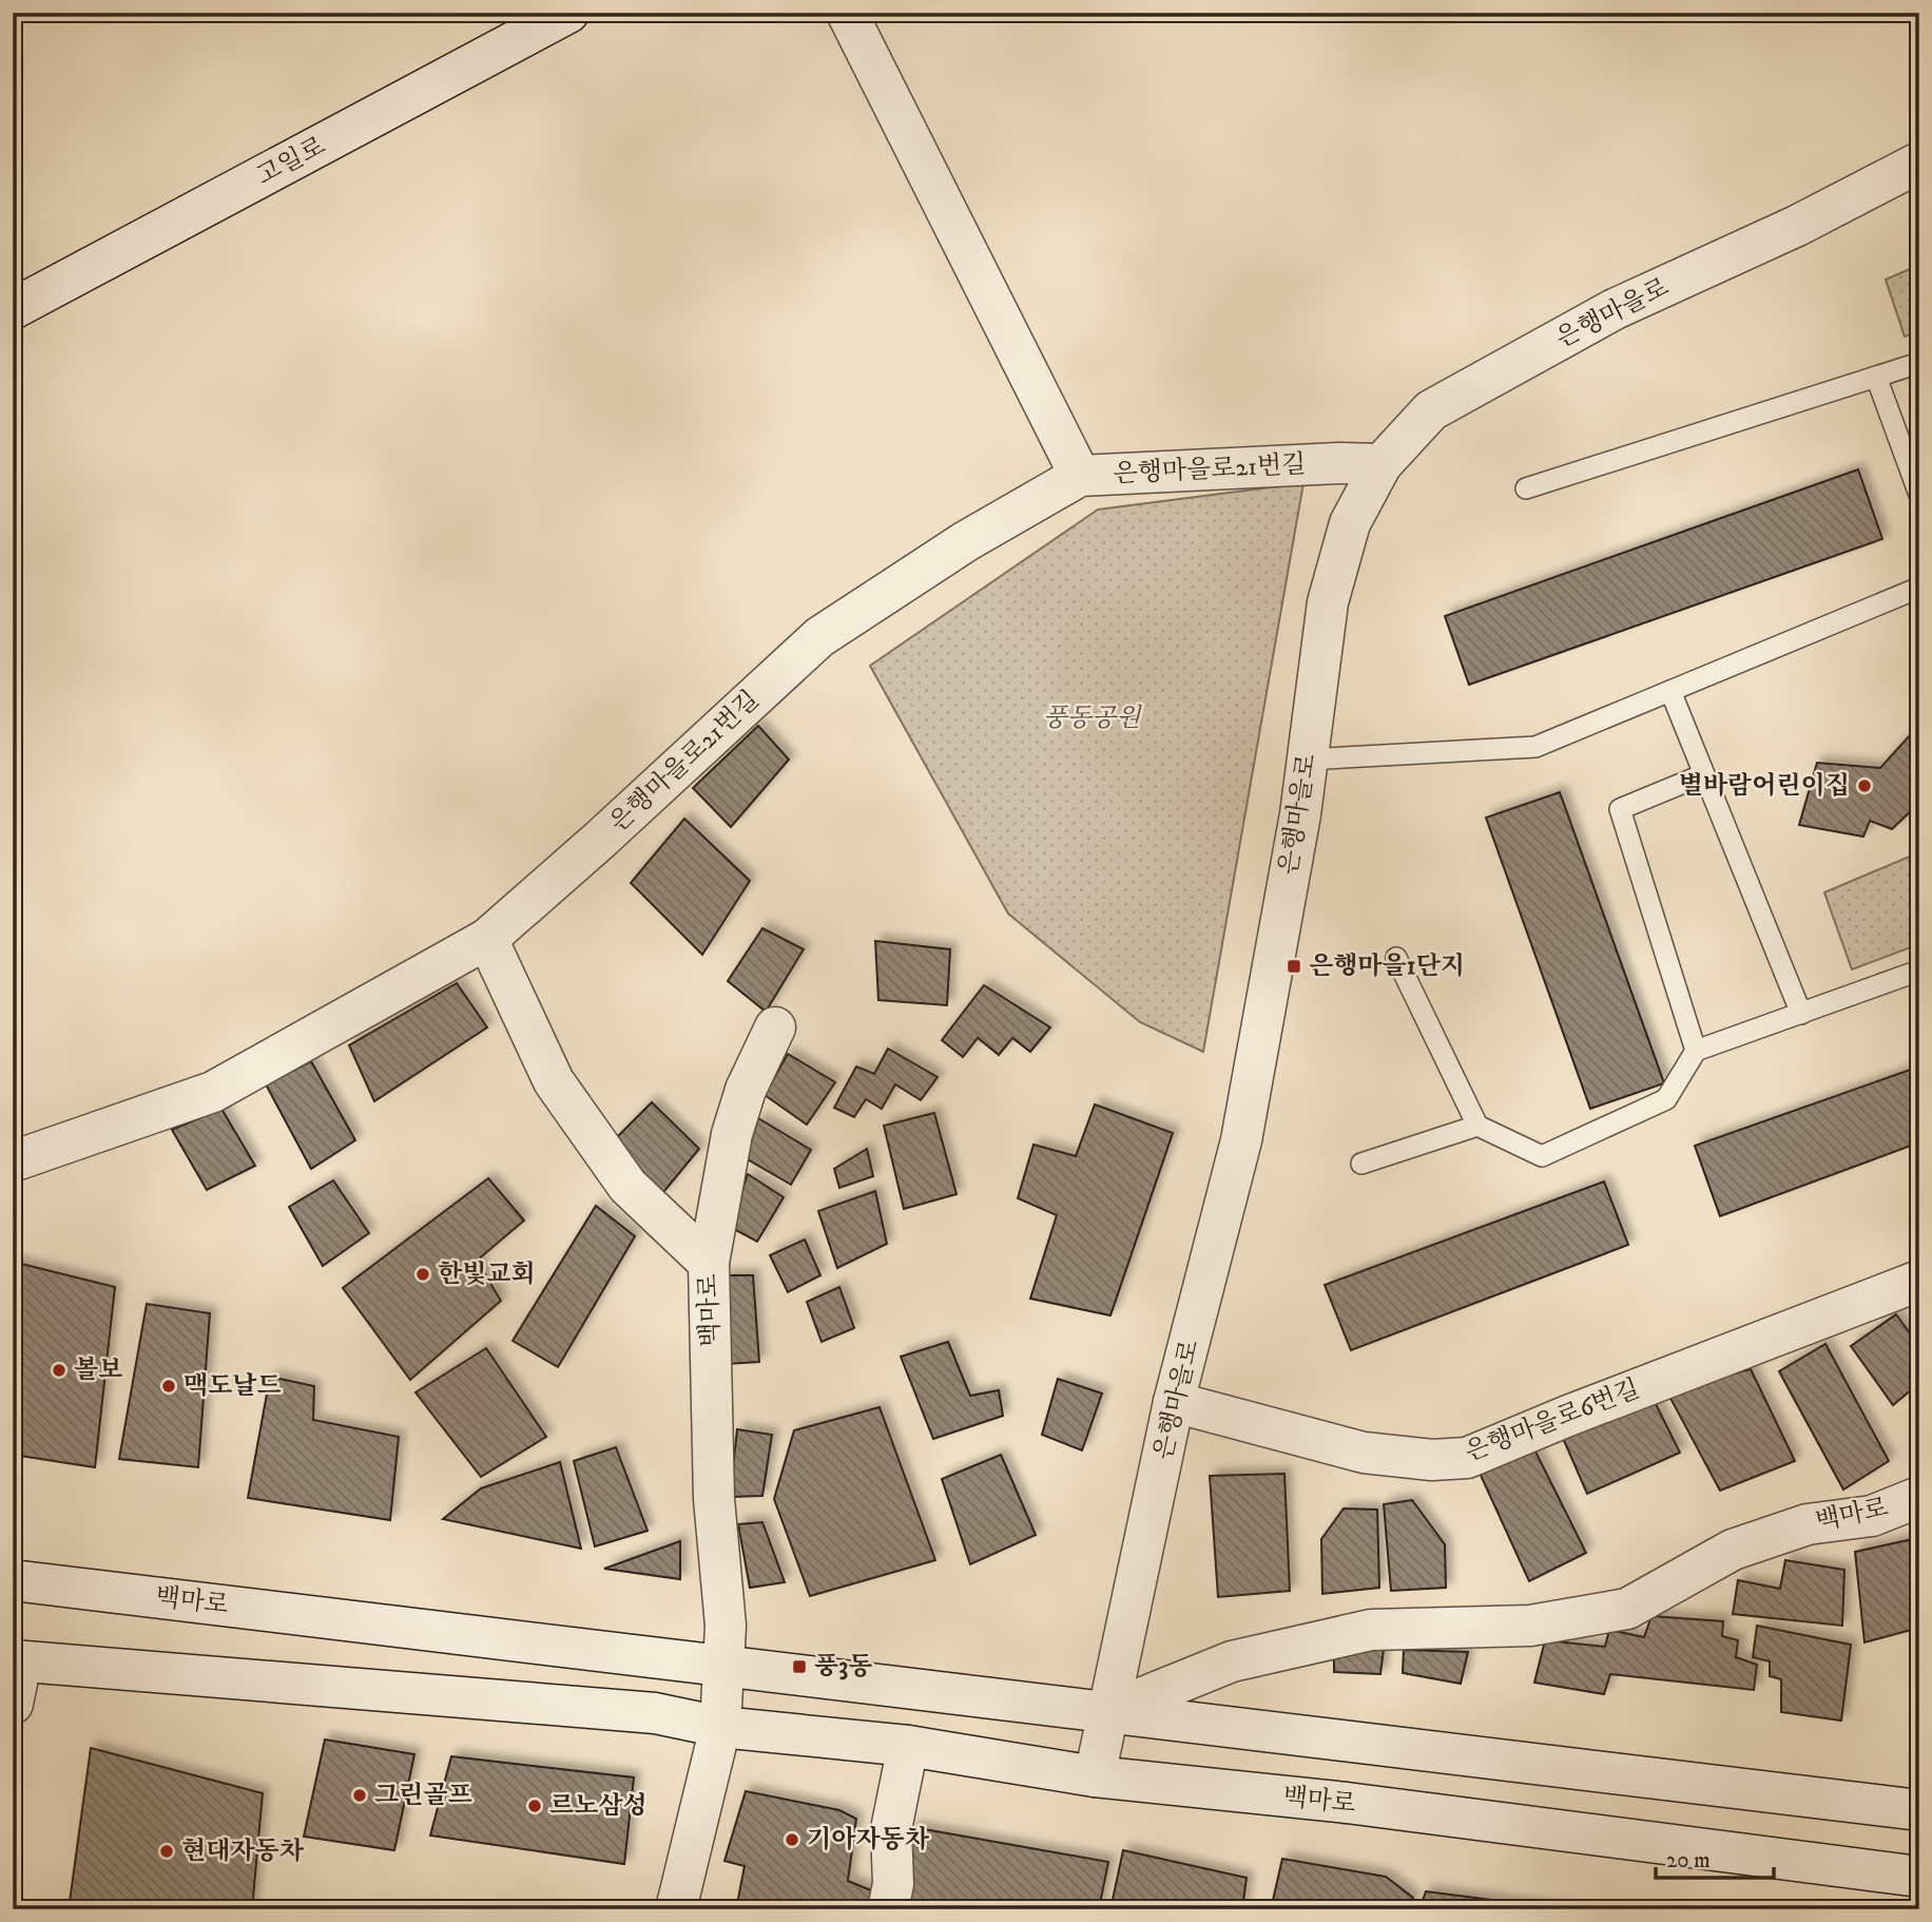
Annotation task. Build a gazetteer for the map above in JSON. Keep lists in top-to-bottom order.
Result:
{
  "streets": {
    "street": [
      "고일로",
      "은행마을로",
      "은행마을로21번길",
      "백마로",
      "은행마을로6번길"
    ]
  },
  "crossings": [
    ["은행마을로", "은행마을로21번길"],
    ["은행마을로", "백마로"],
    ["은행마을로", "은행마을로6번길"],
    ["은행마을로21번길", "백마로"]
  ],
  "parks": ["풍동공원"],
  "places": {
    "other": [
      "별바람어린이집",
      "한빛교회",
      "볼보",
      "맥도날드",
      "그린골프",
      "르노삼성",
      "기아자동차",
      "현대자동차"
    ],
    "transit": ["은행마을1단지", "풍3동"]
  },
  "scale_bar": "20 m"
}
